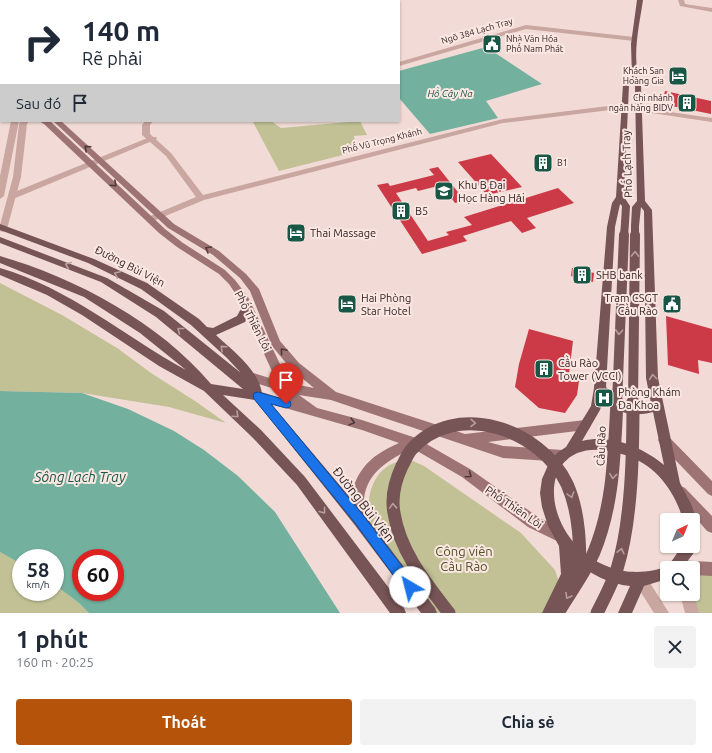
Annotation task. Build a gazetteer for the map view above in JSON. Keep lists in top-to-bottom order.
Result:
{
  "streets": {
    "main road": [
      "Phố Lạch Tray",
      "Đường Bùi Viện",
      "Phố Thiên Lôi",
      "Cầu Rào"
    ],
    "street": ["Ngõ 384 Lạch Tray", "Phố Vũ Trọng Khánh"]
  },
  "crossings": [
    ["Ngõ 384 Lạch Tray", "Phố Lạch Tray"],
    ["Phố Vũ Trọng Khánh", "Phố Lạch Tray"],
    ["Phố Vũ Trọng Khánh", "Phố Thiên Lôi"],
    ["Phố Lạch Tray", "Phố Thiên Lôi"],
    ["Phố Lạch Tray", "Cầu Rào"]
  ],
  "water": ["Hồ Cây Na", "Sông Lạch Tray"],
  "parks": ["Công viên Cầu Rào"],
  "places": {
    "public building": ["Nhà Văn Hóa Phố Nam Phát", "Trạm CSGT Cầu Rào"],
    "hotel": ["Khách Sạn Hoàng Gia", "Thai Massage", "Hai Phòng Star Hotel"],
    "building": [
      "Chi nhánh ngân hàng BIDV",
      "B1",
      "B5",
      "SHB bank",
      "Cầu Rào Tower (VCCI)"
    ],
    "school or university": ["Khu B Đại Học Hàng Hải"],
    "hospital": ["Phòng Khám Đa Khoa"]
  },
  "north": "top right",
  "page": {
    "turn": ["140 m", "Rẽ phải"],
    "then": "Sau đó",
    "speed": "58 km/h",
    "limit": "60",
    "heading": ["1 phút", "160 m · 20:25"],
    "buttons": ["Thoát", "Chia sẻ"]
  }
}
